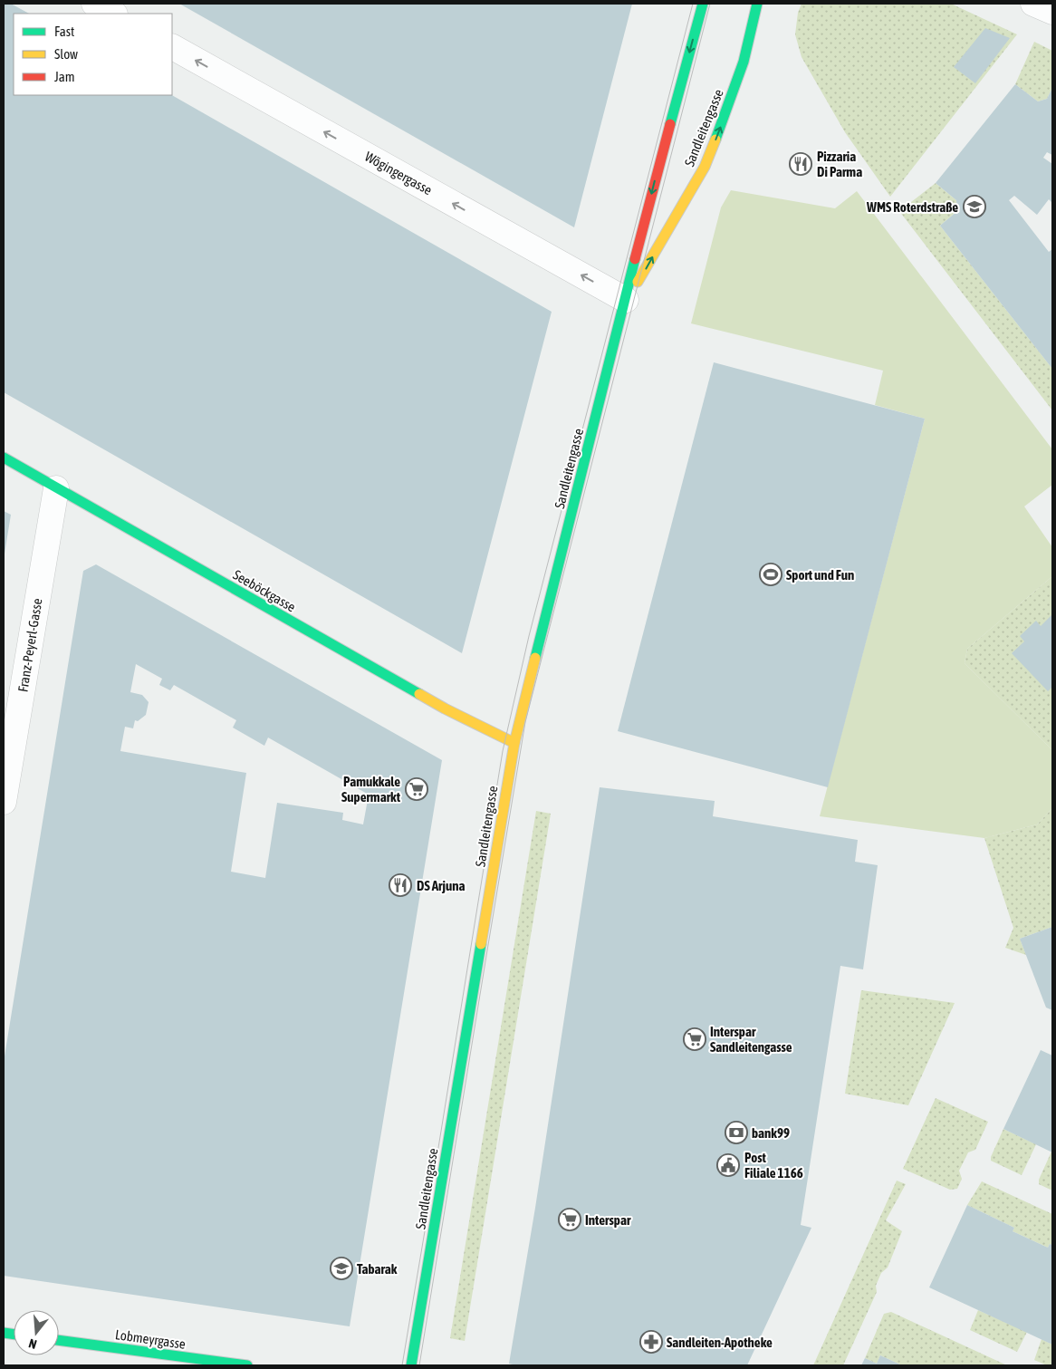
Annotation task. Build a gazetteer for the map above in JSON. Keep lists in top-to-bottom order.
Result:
{
  "streets": {
    "main road": ["Sandleitengasse", "Seeböckgasse", "Lobmeyrgasse"],
    "street": ["Wögingergasse", "Franz-Peyerl-Gasse"]
  },
  "crossings": [
    ["Sandleitengasse", "Wögingergasse"],
    ["Sandleitengasse", "Seeböckgasse"],
    ["Seeböckgasse", "Franz-Peyerl-Gasse"]
  ],
  "one_way": ["Wögingergasse"],
  "places": {
    "restaurant": ["Pizzaria Di Parma", "DS Arjuna"],
    "school or university": ["WMS Roterdstraße", "Tabarak"],
    "sports": ["Sport und Fun"],
    "supermarket": ["Pamukkale Supermarkt", "Interspar Sandleitengasse", "Interspar"],
    "bank": ["bank99"],
    "public building": ["Post Filiale 1166"],
    "pharmacy": ["Sandleiten-Apotheke"]
  },
  "legend": ["Fast", "Slow", "Jam"],
  "north": "bottom"
}
